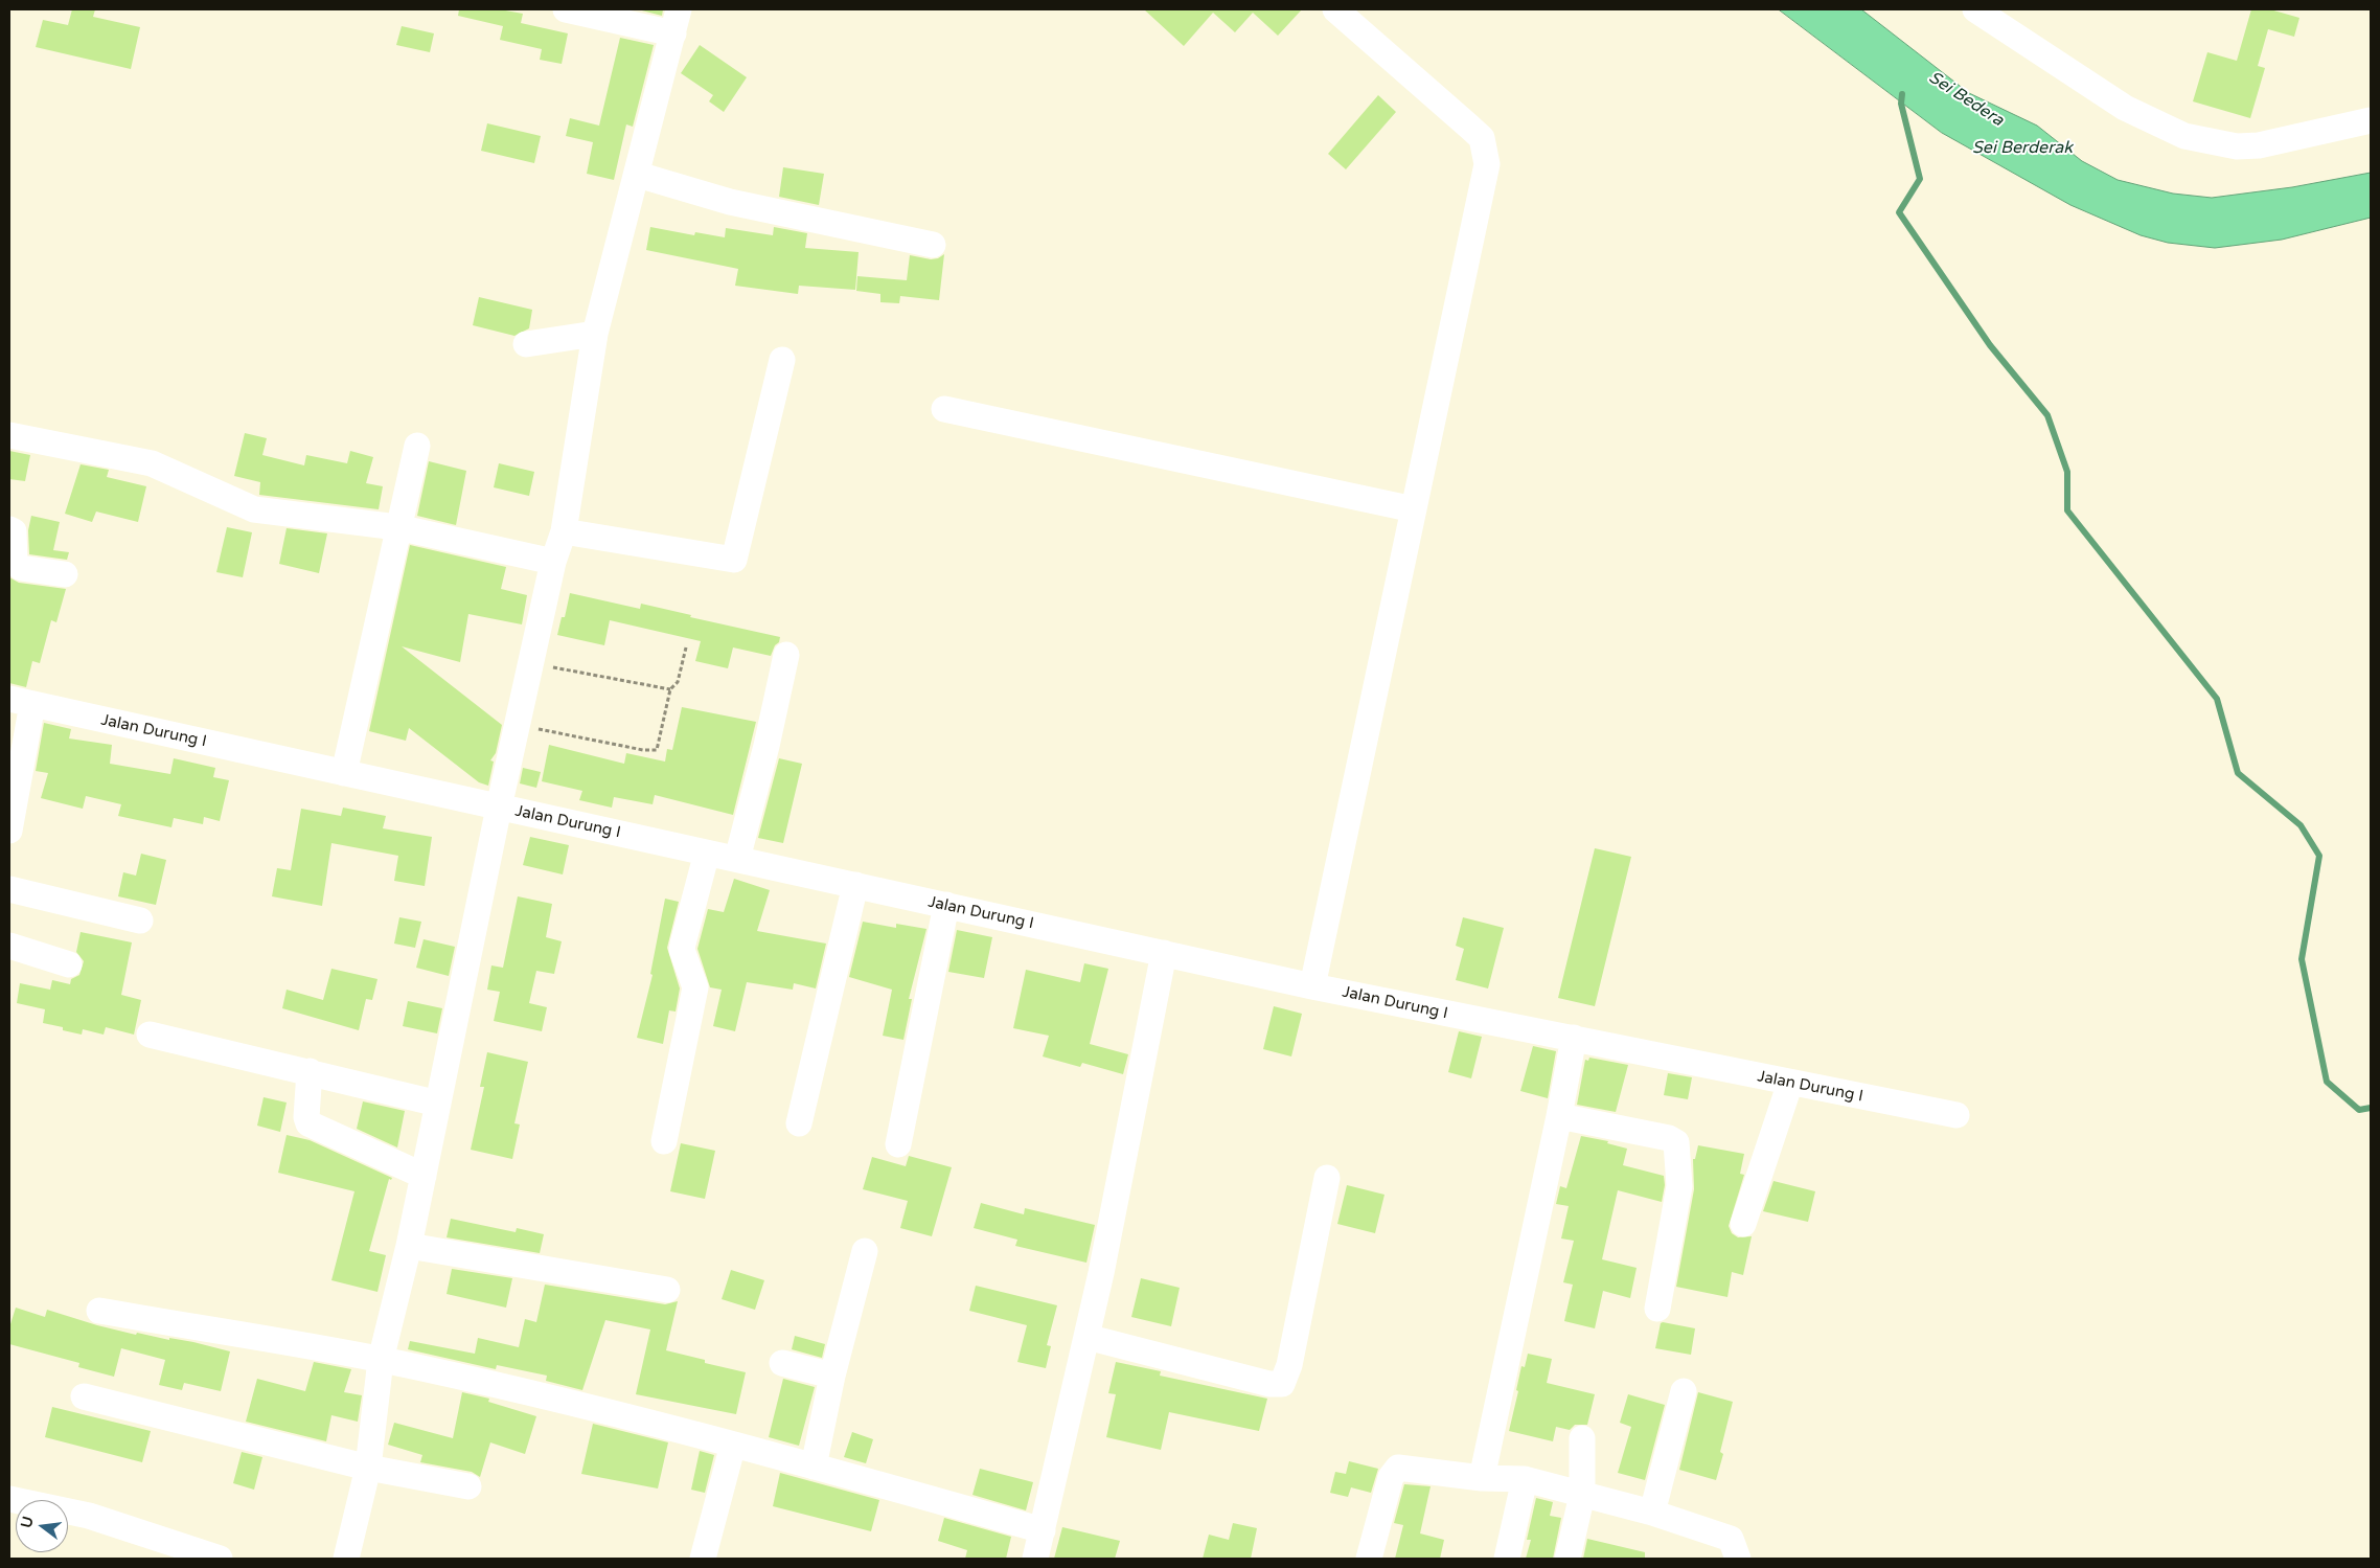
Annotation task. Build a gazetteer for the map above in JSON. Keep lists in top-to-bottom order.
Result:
{
  "streets": {
    "street": ["Jalan Durung I"]
  },
  "water": ["Sei Bedera", "Sei Berderak"],
  "north": "left"
}
